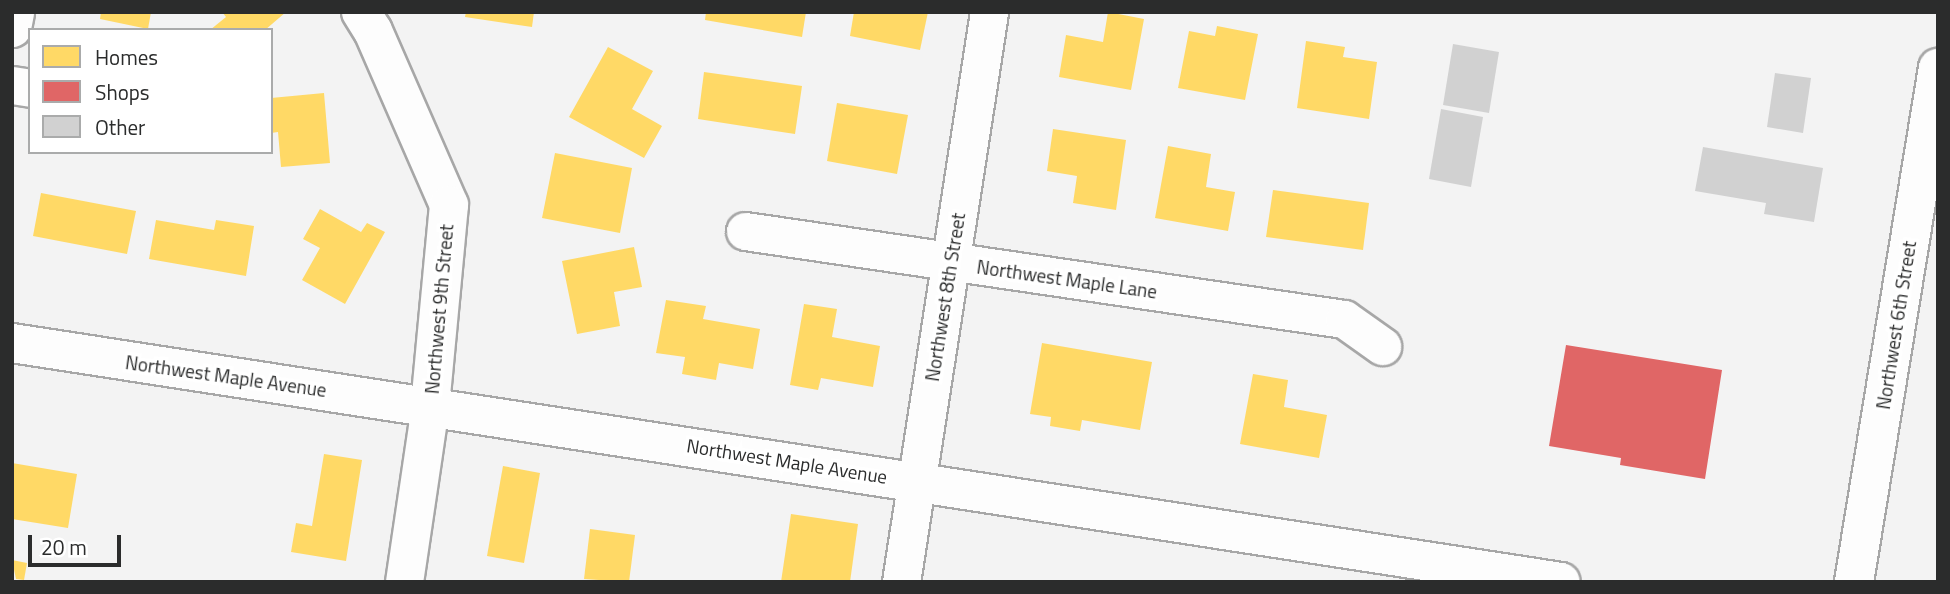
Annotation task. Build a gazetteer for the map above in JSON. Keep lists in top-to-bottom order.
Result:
{
  "streets": {
    "main road": ["Northwest 9th Street", "Northwest 6th Street", "Northwest Maple Avenue"],
    "street": ["Northwest Maple Lane", "Northwest 8th Street"]
  },
  "crossings": [
    ["Northwest Maple Lane", "Northwest 8th Street"],
    ["Northwest 8th Street", "Northwest Maple Avenue"],
    ["Northwest 9th Street", "Northwest Maple Avenue"]
  ],
  "legend": ["Homes", "Shops", "Other"],
  "scale_bar": "20 m"
}
